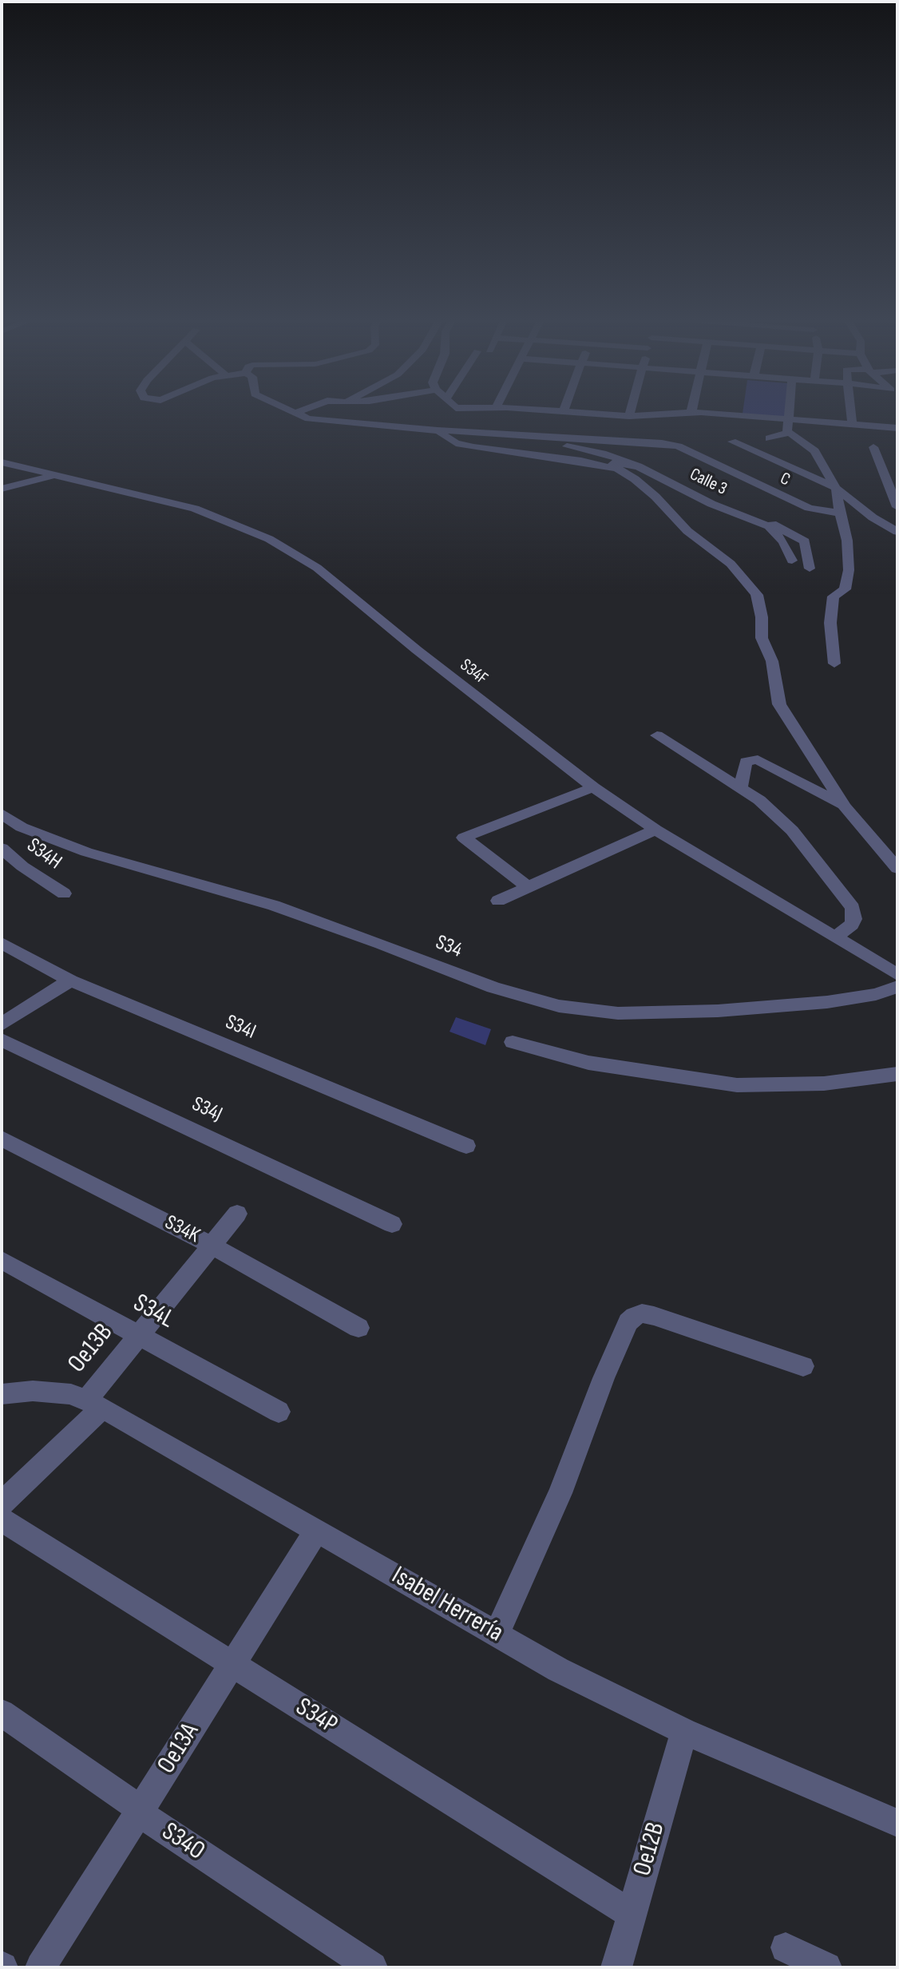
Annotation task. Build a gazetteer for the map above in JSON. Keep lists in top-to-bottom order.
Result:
{
  "streets": {
    "street": [
      "C",
      "Calle 3",
      "S34F",
      "S34H",
      "S34",
      "S34I",
      "S34J",
      "S34K",
      "S34L",
      "Oe13B",
      "Isabel Herrería",
      "S34P",
      "Oe13A",
      "S34O",
      "Oe12B"
    ]
  },
  "crossings": [
    ["C", "Calle 3"],
    ["S34K", "Oe13B"],
    ["S34L", "Oe13B"],
    ["Oe13B", "Isabel Herrería"],
    ["Isabel Herrería", "Oe13A"],
    ["Isabel Herrería", "Oe12B"],
    ["S34P", "Oe13A"],
    ["S34P", "Oe12B"],
    ["Oe13A", "S34O"]
  ]
}
